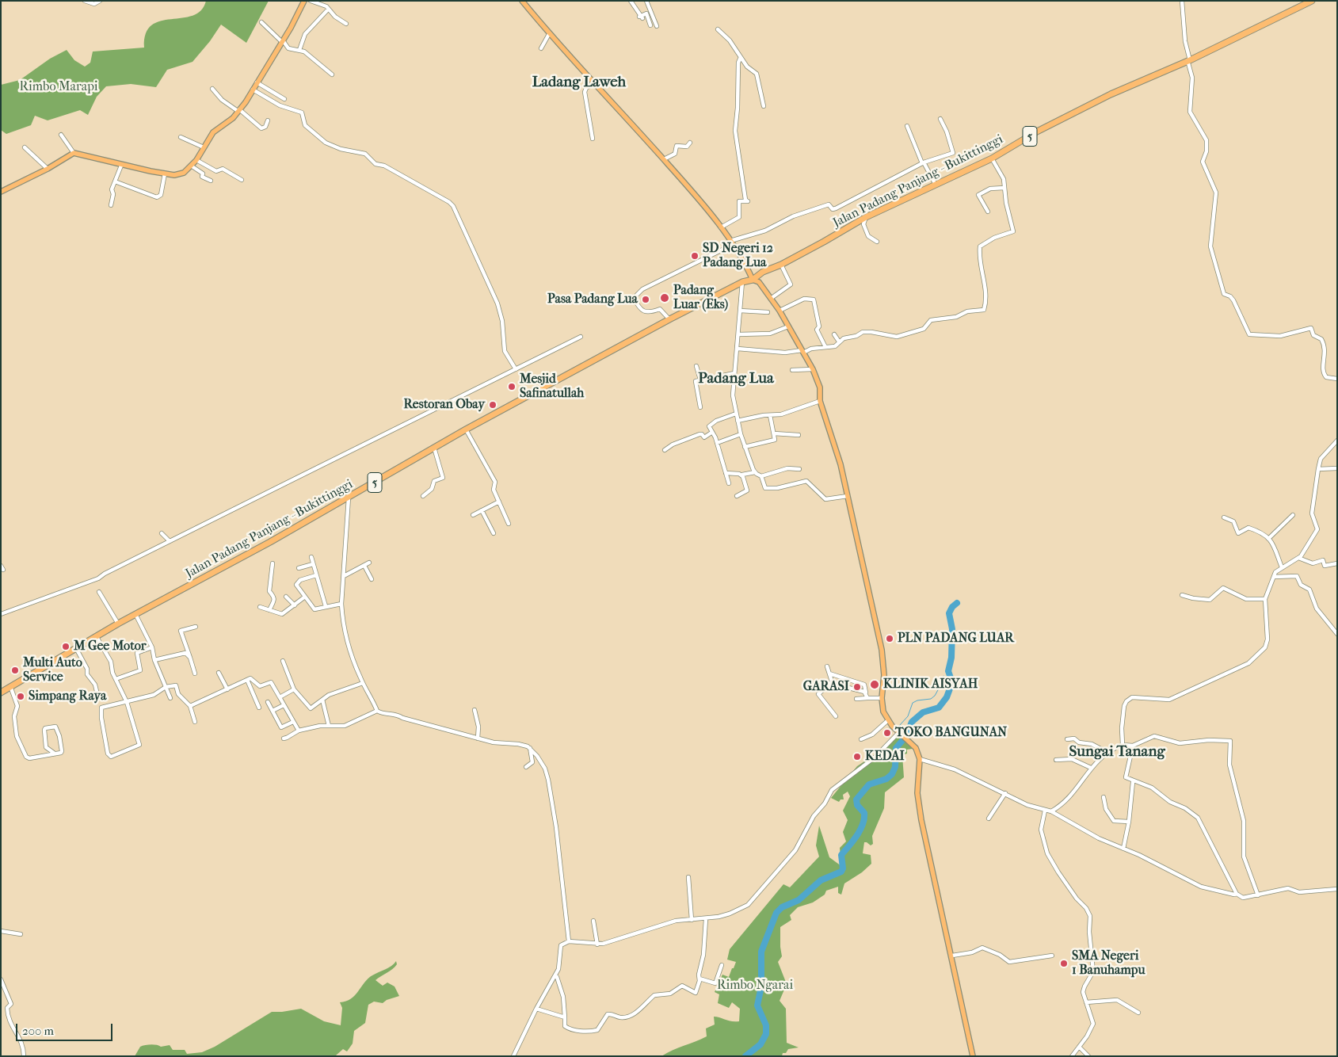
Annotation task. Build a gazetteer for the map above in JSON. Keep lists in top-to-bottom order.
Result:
{
  "streets": {
    "highway": ["5", "Jalan Padang Panjang - Bukittinggi"]
  },
  "districts": ["Ladang Laweh", "Padang Lua", "Sungai Tanang"],
  "parks": ["Rimbo Marapi", "Rimbo Ngarai"],
  "places": [
    "SD Negeri 12 Padang Lua",
    "Padang Luar (Eks)",
    "Pasa Padang Lua",
    "Mesjid Safinatullah",
    "Restoran Obay",
    "PLN PADANG LUAR",
    "M Gee Motor",
    "Multi Auto Service",
    "KLINIK AISYAH",
    "GARASI",
    "Simpang Raya",
    "TOKO BANGUNAN",
    "KEDAI",
    "SMA Negeri 1 Banuhampu"
  ],
  "scale_bar": "200 m"
}
